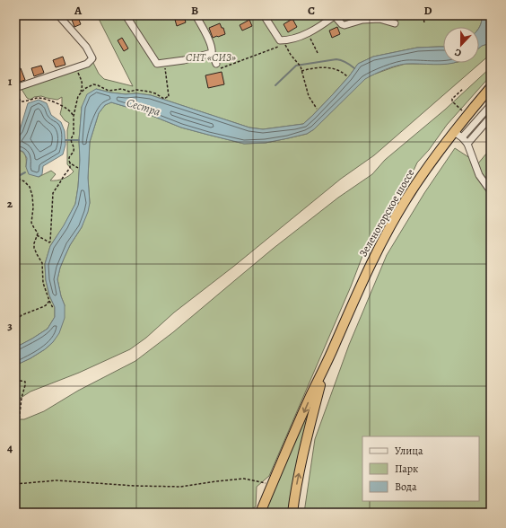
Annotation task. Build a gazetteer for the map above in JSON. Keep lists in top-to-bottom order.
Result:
{
  "streets": {
    "highway": ["Зеленогорское шоссе"]
  },
  "water": ["Сестра"],
  "parks": ["СНТ «СИЗ»"],
  "legend": ["Улица", "Парк", "Вода"],
  "north": "bottom",
  "grid": {
    "columns": [
      "A",
      "B",
      "C",
      "D"
    ],
    "rows": [
      "1",
      "2",
      "3",
      "4"
    ]
  }
}
